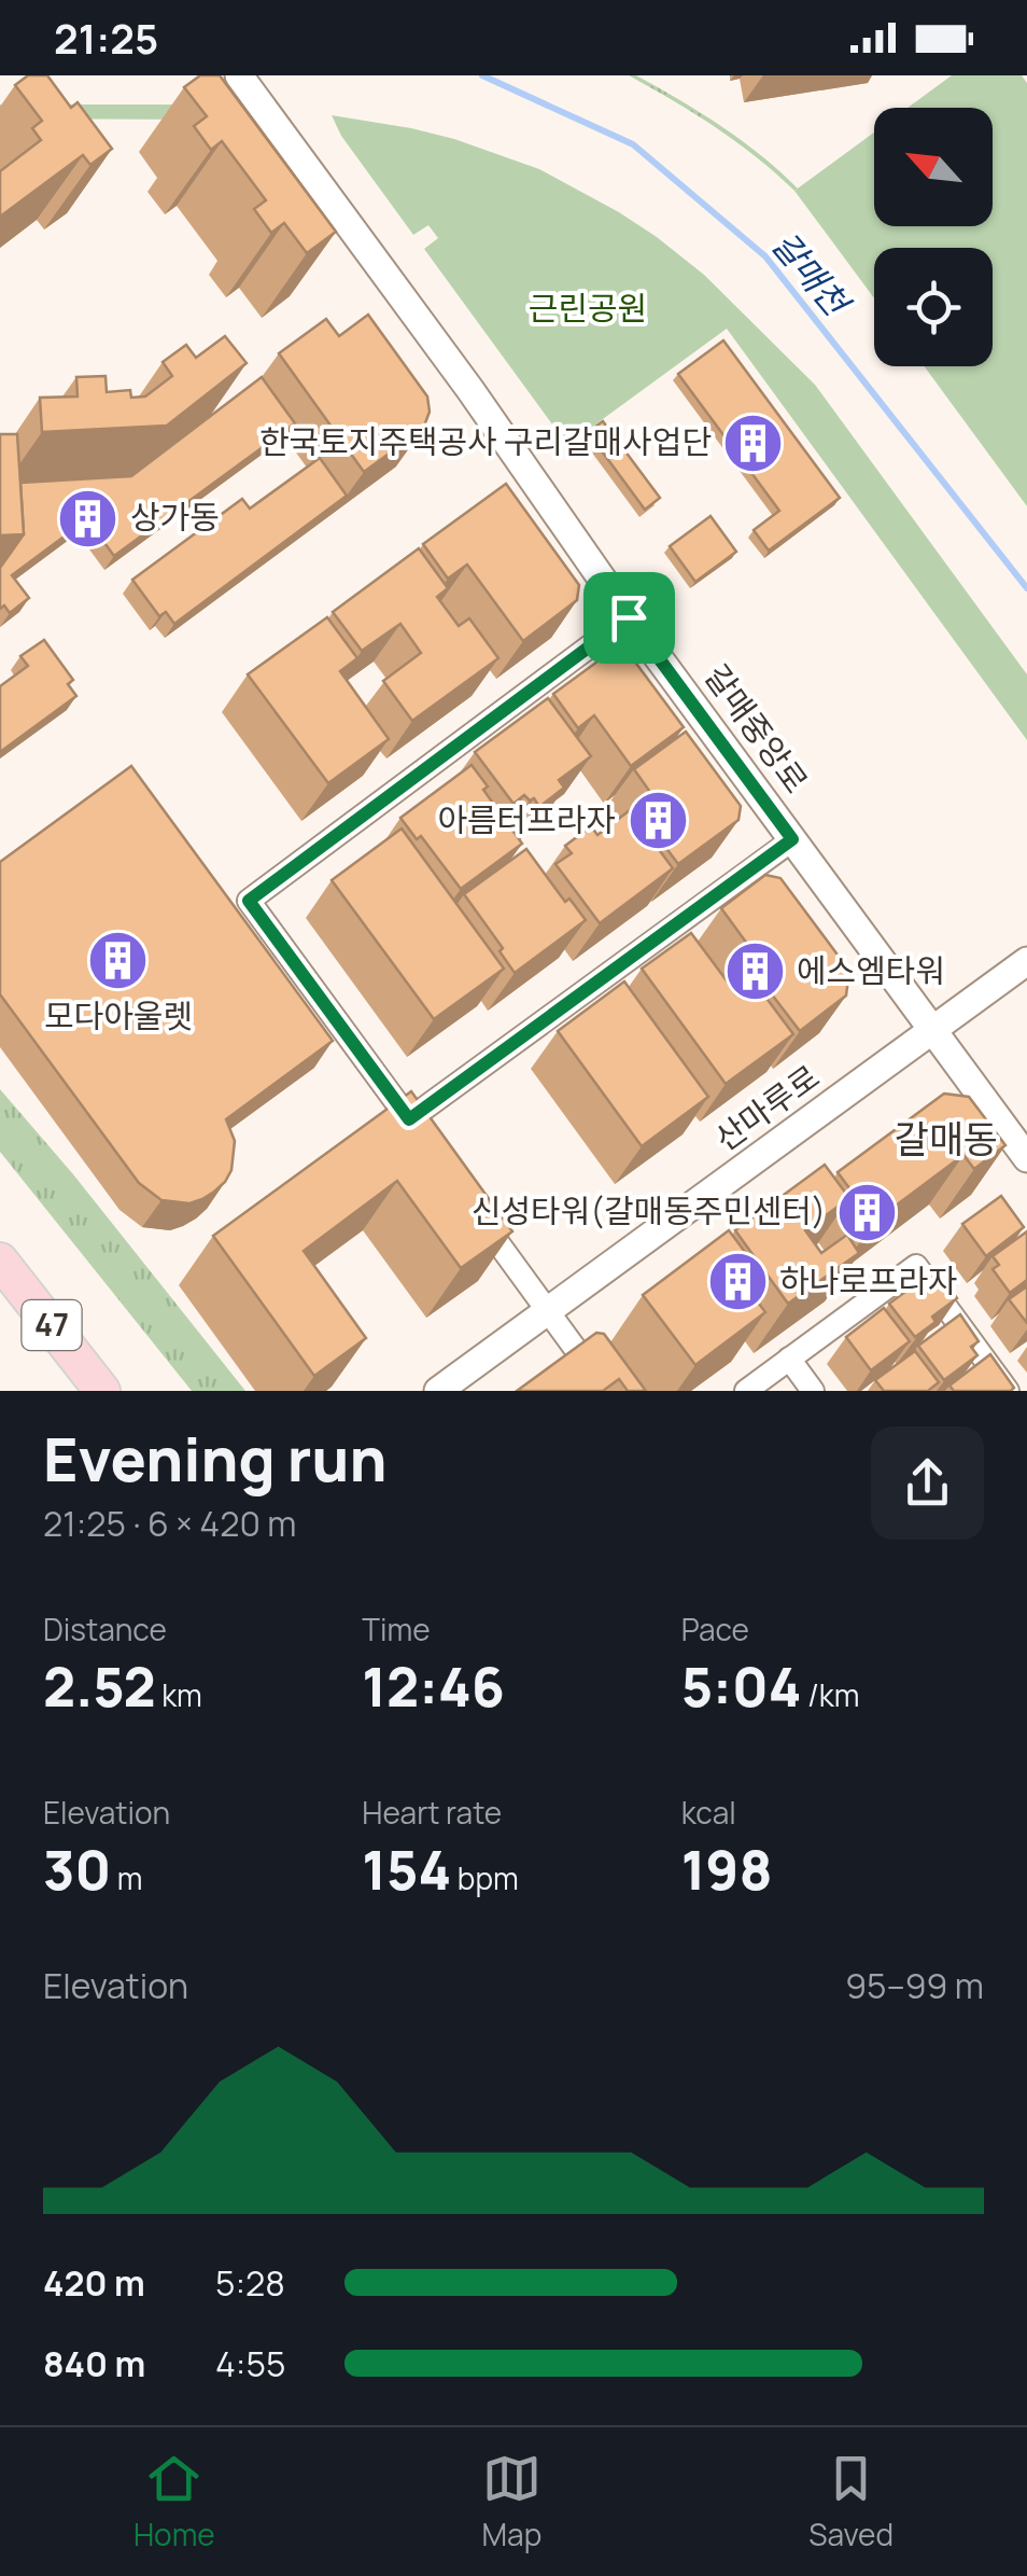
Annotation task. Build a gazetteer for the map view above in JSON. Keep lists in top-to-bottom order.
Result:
{
  "streets": {
    "main road": ["47"],
    "street": ["갈매중앙로", "산마루로"]
  },
  "crossings": [
    ["갈매중앙로", "산마루로"]
  ],
  "districts": ["갈매동"],
  "water": ["갈매천"],
  "parks": ["근린공원"],
  "places": {
    "building": [
      "한국토지주택공사 구리갈매사업단",
      "상가동",
      "아름터프라자",
      "모다아울렛",
      "에스엠타워",
      "신성타워(갈매동주민센터)",
      "하나로프라자"
    ]
  },
  "north": "top left",
  "page": {
    "status": "21:25",
    "heading": ["Evening run", "21:25 · 6 × 420 m"],
    "stats": [
      ["Distance", "2.52 km"],
      ["Time", "12:46"],
      ["Pace", "5:04 /km"],
      ["Elevation", "30 m"],
      ["Heart rate", "154 bpm"],
      ["kcal", "198"]
    ],
    "chart": ["Elevation", "95–99 m"],
    "list": [
      {
        "name": "420 m",
        "note": "5:28"
      },
      {
        "name": "840 m",
        "note": "4:55"
      }
    ],
    "tabs": ["Home", "Map", "Saved"]
  }
}
